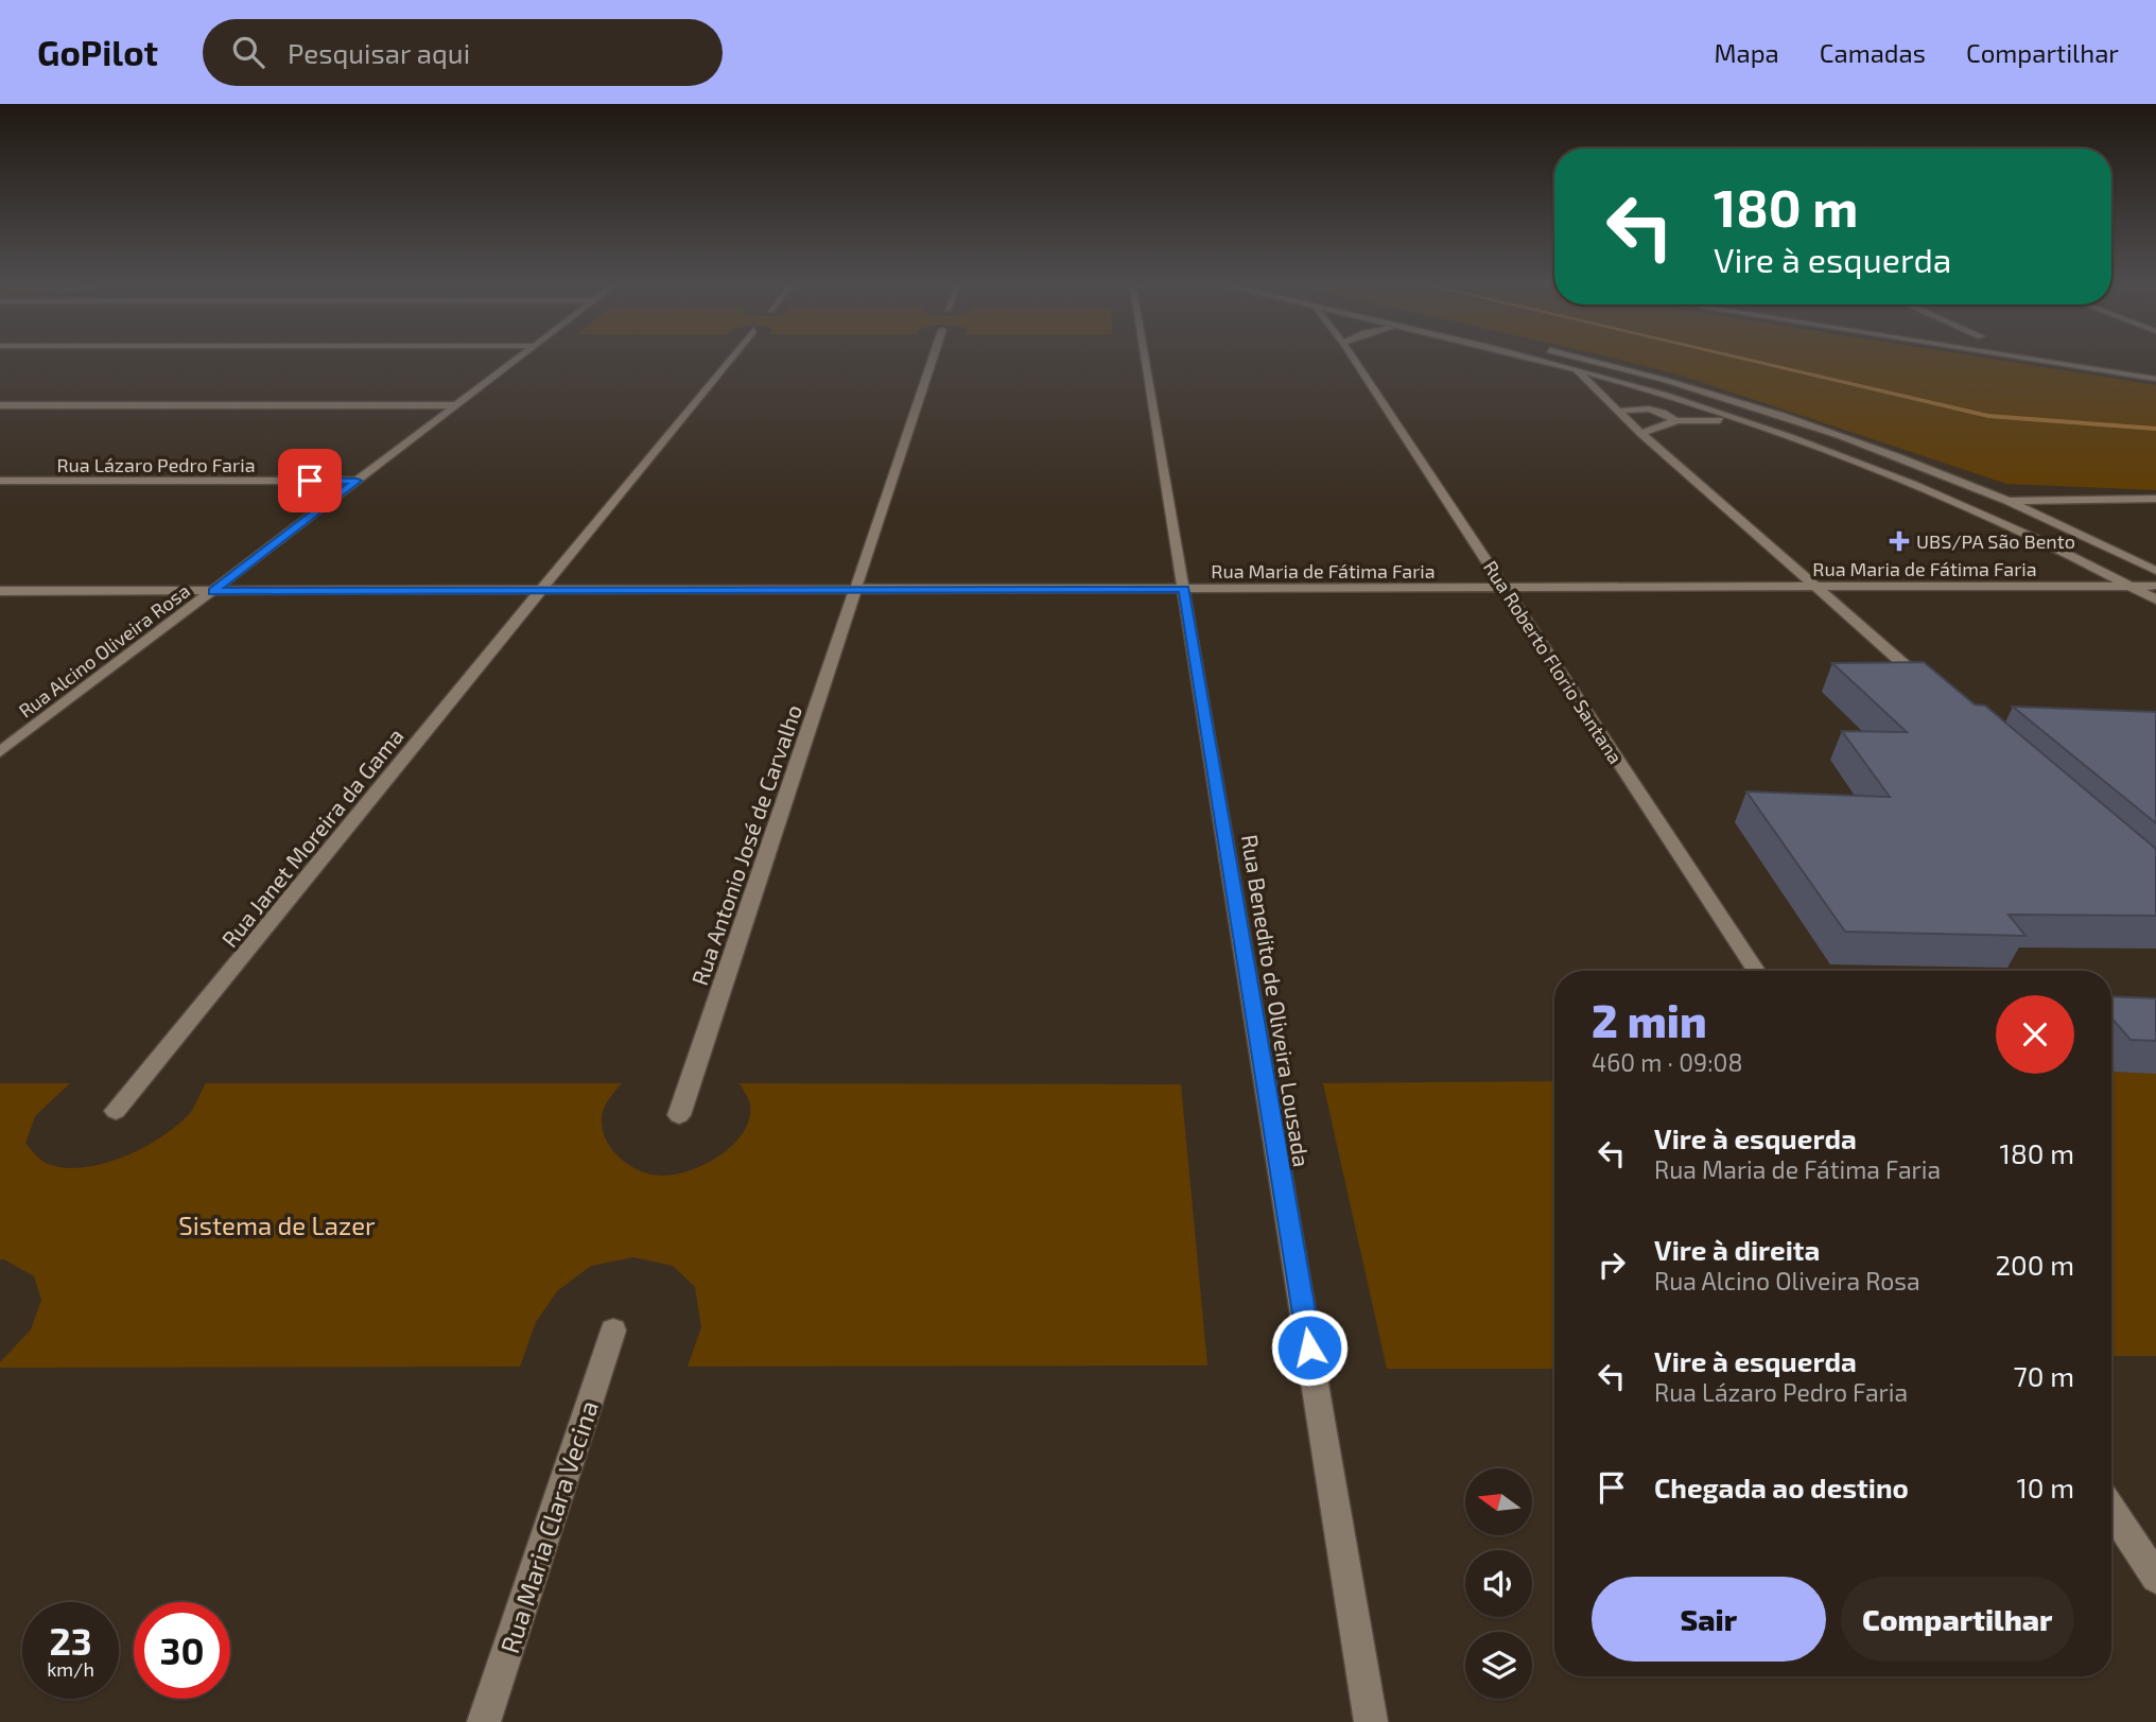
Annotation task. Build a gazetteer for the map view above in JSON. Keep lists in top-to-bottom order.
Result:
{
  "streets": {
    "street": [
      "Rua Lázaro Pedro Faria",
      "Rua Maria de Fátima Faria",
      "Rua Alcino Oliveira Rosa",
      "Rua Roberto Florio Santana",
      "Rua Janet Moreira da Gama",
      "Rua Antonio José de Carvalho",
      "Rua Benedito de Oliveira Lousada",
      "Rua Maria Clara Vecina"
    ]
  },
  "crossings": [
    ["Rua Lázaro Pedro Faria", "Rua Alcino Oliveira Rosa"],
    ["Rua Maria de Fátima Faria", "Rua Alcino Oliveira Rosa"],
    ["Rua Maria de Fátima Faria", "Rua Roberto Florio Santana"],
    ["Rua Maria de Fátima Faria", "Rua Janet Moreira da Gama"],
    ["Rua Maria de Fátima Faria", "Rua Antonio José de Carvalho"],
    ["Rua Maria de Fátima Faria", "Rua Benedito de Oliveira Lousada"]
  ],
  "parks": ["Sistema de Lazer"],
  "places": {
    "health": ["UBS/PA São Bento"]
  },
  "north": "left",
  "page": {
    "header": "GoPilot",
    "search": "Pesquisar aqui",
    "nav": ["Mapa", "Camadas", "Compartilhar"],
    "turn": ["180 m", "Vire à esquerda"],
    "heading": ["2 min", "460 m · 09:08"],
    "list": [
      {
        "name": "Vire à esquerda",
        "note": "Rua Maria de Fátima Faria",
        "value": "180 m"
      },
      {
        "name": "Vire à direita",
        "note": "Rua Alcino Oliveira Rosa",
        "value": "200 m"
      },
      {
        "name": "Vire à esquerda",
        "note": "Rua Lázaro Pedro Faria",
        "value": "70 m"
      },
      {
        "name": "Chegada ao destino",
        "value": "10 m"
      }
    ],
    "buttons": ["Sair", "Compartilhar"],
    "speed": "23 km/h",
    "limit": "30"
  }
}
